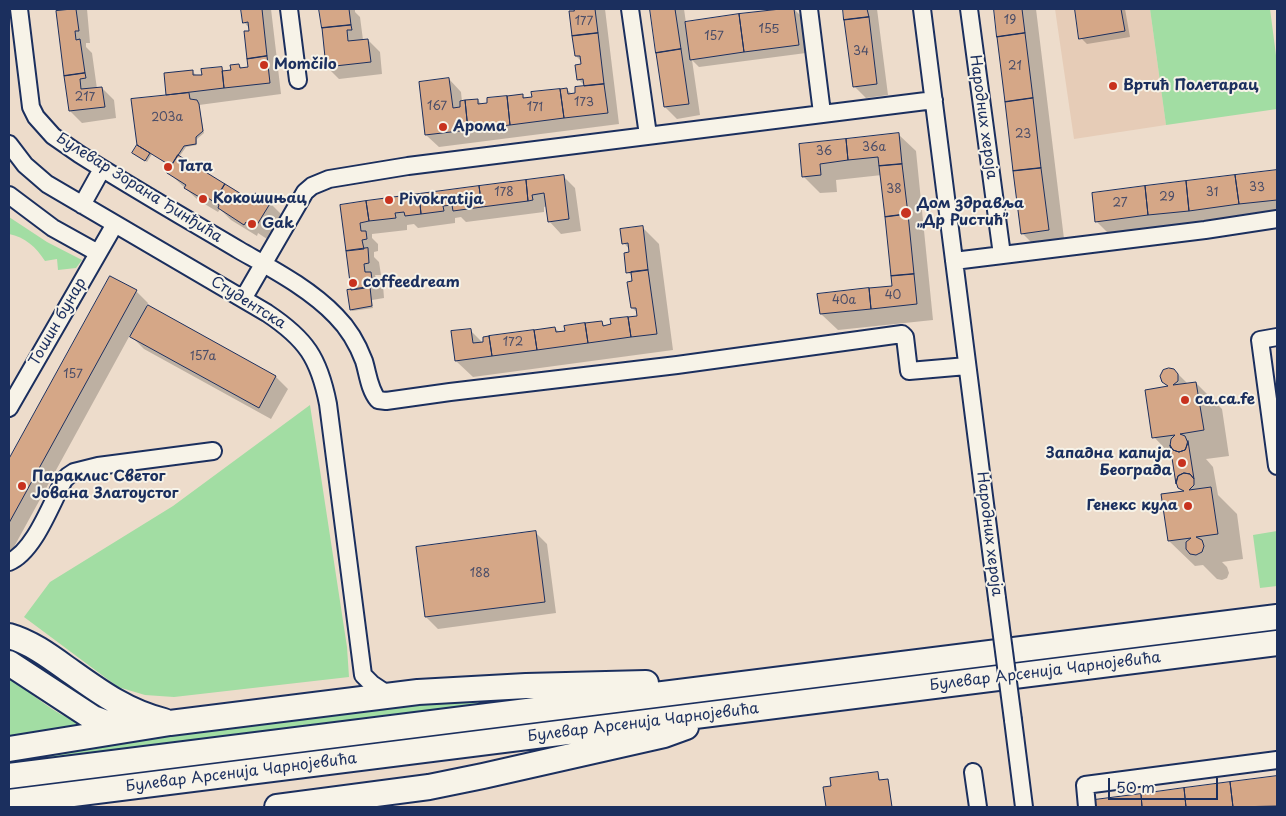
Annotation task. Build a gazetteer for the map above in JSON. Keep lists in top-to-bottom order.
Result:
{
  "streets": {
    "highway": ["Булевар Арсенија Чарнојевића"],
    "street": [
      "Народних хероја",
      "Булевар Зорана Ђинђића",
      "Студентска",
      "Тошин бунар"
    ]
  },
  "crossings": [
    ["Студентска", "Тошин бунар"]
  ],
  "places": [
    "Momčilo",
    "Вртић Полетарац",
    "Арома",
    "Тата",
    "Кокошињац",
    "Pivokratija",
    "Дом здравља „Др Ристић”",
    "Gak",
    "coffeedream",
    "ca.ca.fe",
    "Западна капија Београда",
    "Параклис Светог Јована Златоустог",
    "Генекс кула"
  ],
  "house_numbers": [
    "19",
    "177",
    "155",
    "157",
    "34",
    "21",
    "217",
    "173",
    "167",
    "171",
    "203a",
    "23",
    "36a",
    "36",
    "33",
    "38",
    "178",
    "31",
    "29",
    "27",
    "40",
    "40a",
    "172",
    "157a",
    "157",
    "188"
  ],
  "scale_bar": "50 m"
}
